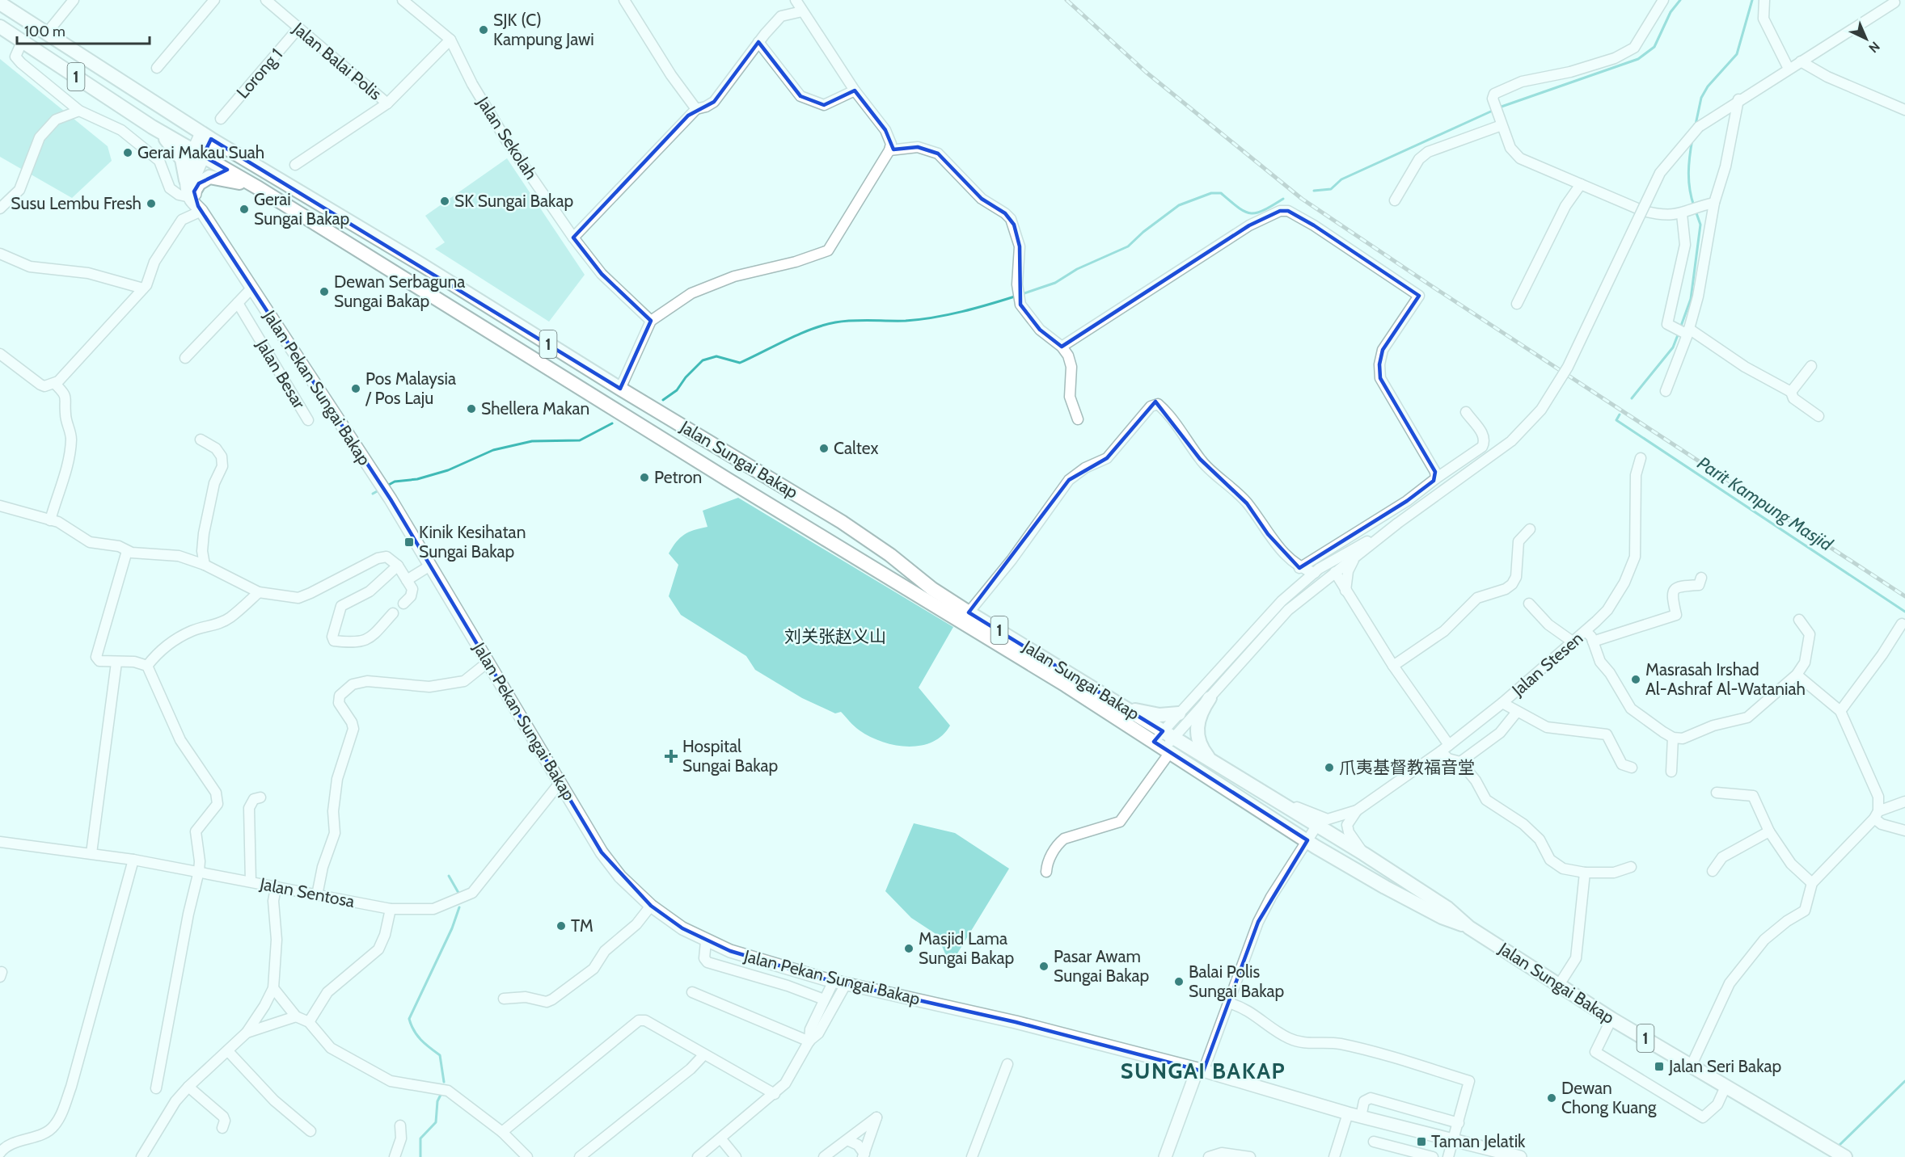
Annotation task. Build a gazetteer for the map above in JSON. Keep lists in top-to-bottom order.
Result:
{
  "streets": {
    "highway": ["1", "Jalan Sungai Bakap"],
    "main road": ["Jalan Pekan Sungai Bakap"],
    "street": [
      "Jalan Balai Polis",
      "Lorong 1",
      "Jalan Sekolah",
      "Jalan Besar",
      "Jalan Stesen",
      "Jalan Sentosa"
    ]
  },
  "crossings": [
    ["Jalan Balai Polis", "Lorong 1"],
    ["Jalan Pekan Sungai Bakap", "Jalan Sentosa"],
    ["Jalan Sungai Bakap", "Jalan Stesen"]
  ],
  "districts": ["SUNGAI BAKAP"],
  "water": ["Parit Kampung Masjid"],
  "parks": ["刘关张赵义山"],
  "places": {
    "other": [
      "SJK (C) Kampung Jawi",
      "Gerai Makau Suah",
      "SK Sungai Bakap",
      "Susu Lembu Fresh",
      "Gerai Sungai Bakap",
      "Dewan Serbaguna Sungai Bakap",
      "Pos Malaysia / Pos Laju",
      "Shellera Makan",
      "Caltex",
      "Petron",
      "Masrasah Irshad Al-Ashraf Al-Wataniah",
      "爪夷基督教福音堂",
      "TM",
      "Masjid Lama Sungai Bakap",
      "Pasar Awam Sungai Bakap",
      "Balai Polis Sungai Bakap",
      "Dewan Chong Kuang"
    ],
    "transit": ["Kinik Kesihatan Sungai Bakap", "Jalan Seri Bakap", "Taman Jelatik"],
    "health": ["Hospital Sungai Bakap"]
  },
  "scale_bar": "100 m",
  "north": "bottom right"
}
